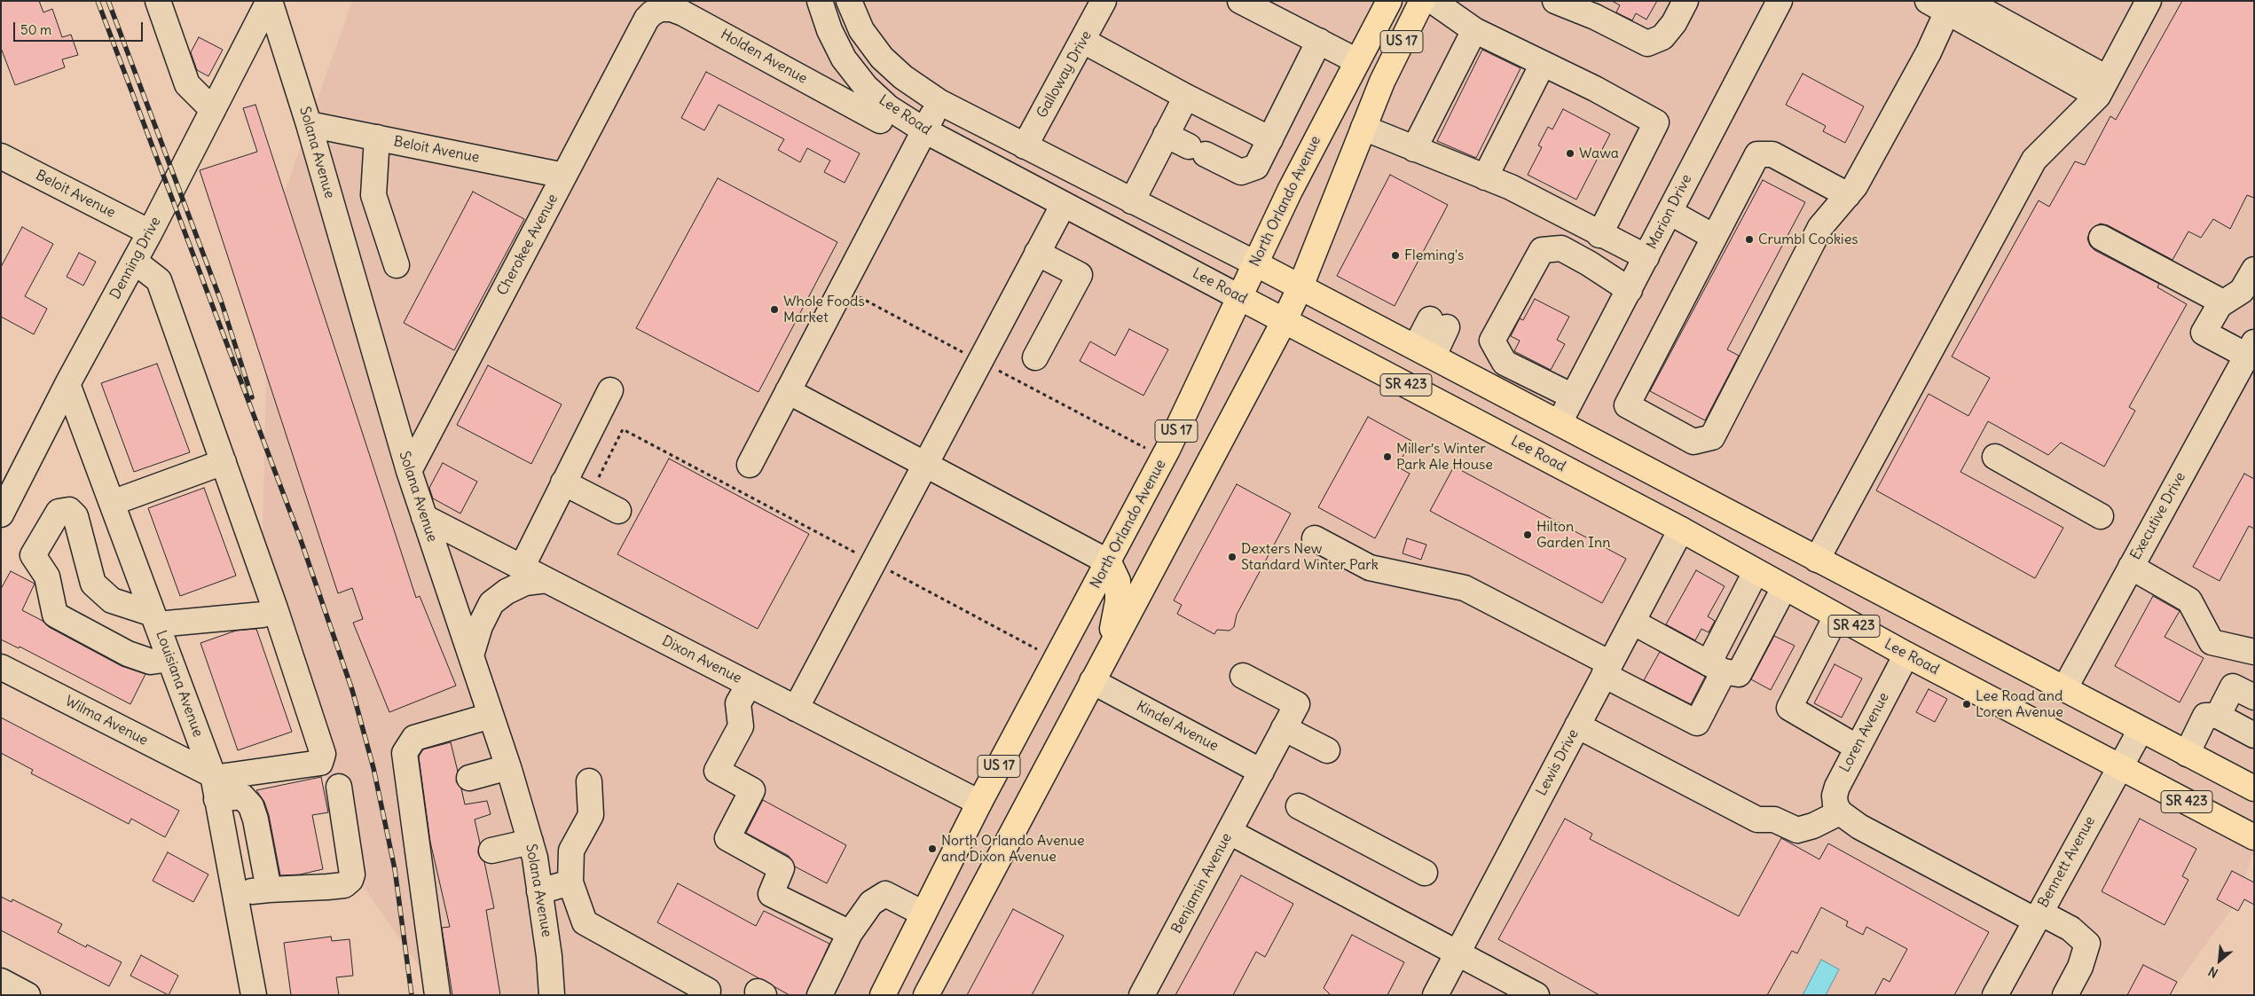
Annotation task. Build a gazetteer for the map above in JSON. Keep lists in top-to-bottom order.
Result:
{
  "streets": {
    "main road": [
      "US 17",
      "Lee Road",
      "North Orlando Avenue",
      "SR 423"
    ],
    "street": [
      "Holden Avenue",
      "Galloway Drive",
      "Beloit Avenue",
      "Solana Avenue",
      "Marion Drive",
      "Cherokee Avenue",
      "Denning Drive",
      "Executive Drive",
      "Dixon Avenue",
      "Louisiana Avenue",
      "Wilma Avenue",
      "Kindel Avenue",
      "Loren Avenue",
      "Lewis Drive",
      "Bennett Avenue",
      "Benjamin Avenue"
    ]
  },
  "crossings": [
    ["US 17", "Lee Road"],
    ["US 17", "Kindel Avenue"],
    ["Holden Avenue", "Cherokee Avenue"],
    ["Galloway Drive", "Lee Road"],
    ["Lee Road", "North Orlando Avenue"],
    ["Lee Road", "Marion Drive"],
    ["Lee Road", "Executive Drive"],
    ["Lee Road", "Loren Avenue"],
    ["Lee Road", "Lewis Drive"],
    ["Lee Road", "Bennett Avenue"],
    ["Beloit Avenue", "Solana Avenue"],
    ["Beloit Avenue", "Cherokee Avenue"],
    ["Beloit Avenue", "Denning Drive"],
    ["Solana Avenue", "Cherokee Avenue"],
    ["Solana Avenue", "Denning Drive"],
    ["Solana Avenue", "Dixon Avenue"],
    ["North Orlando Avenue", "Dixon Avenue"],
    ["Denning Drive", "Louisiana Avenue"],
    ["Louisiana Avenue", "Wilma Avenue"],
    ["Kindel Avenue", "Benjamin Avenue"]
  ],
  "places": [
    "Wawa",
    "Crumbl Cookies",
    "Fleming's",
    "Whole Foods Market",
    "Miller’s Winter Park Ale House",
    "Hilton Garden Inn",
    "Dexters New Standard Winter Park",
    "Lee Road and Loren Avenue",
    "North Orlando Avenue and Dixon Avenue"
  ],
  "scale_bar": "50 m",
  "north": "bottom left"
}
